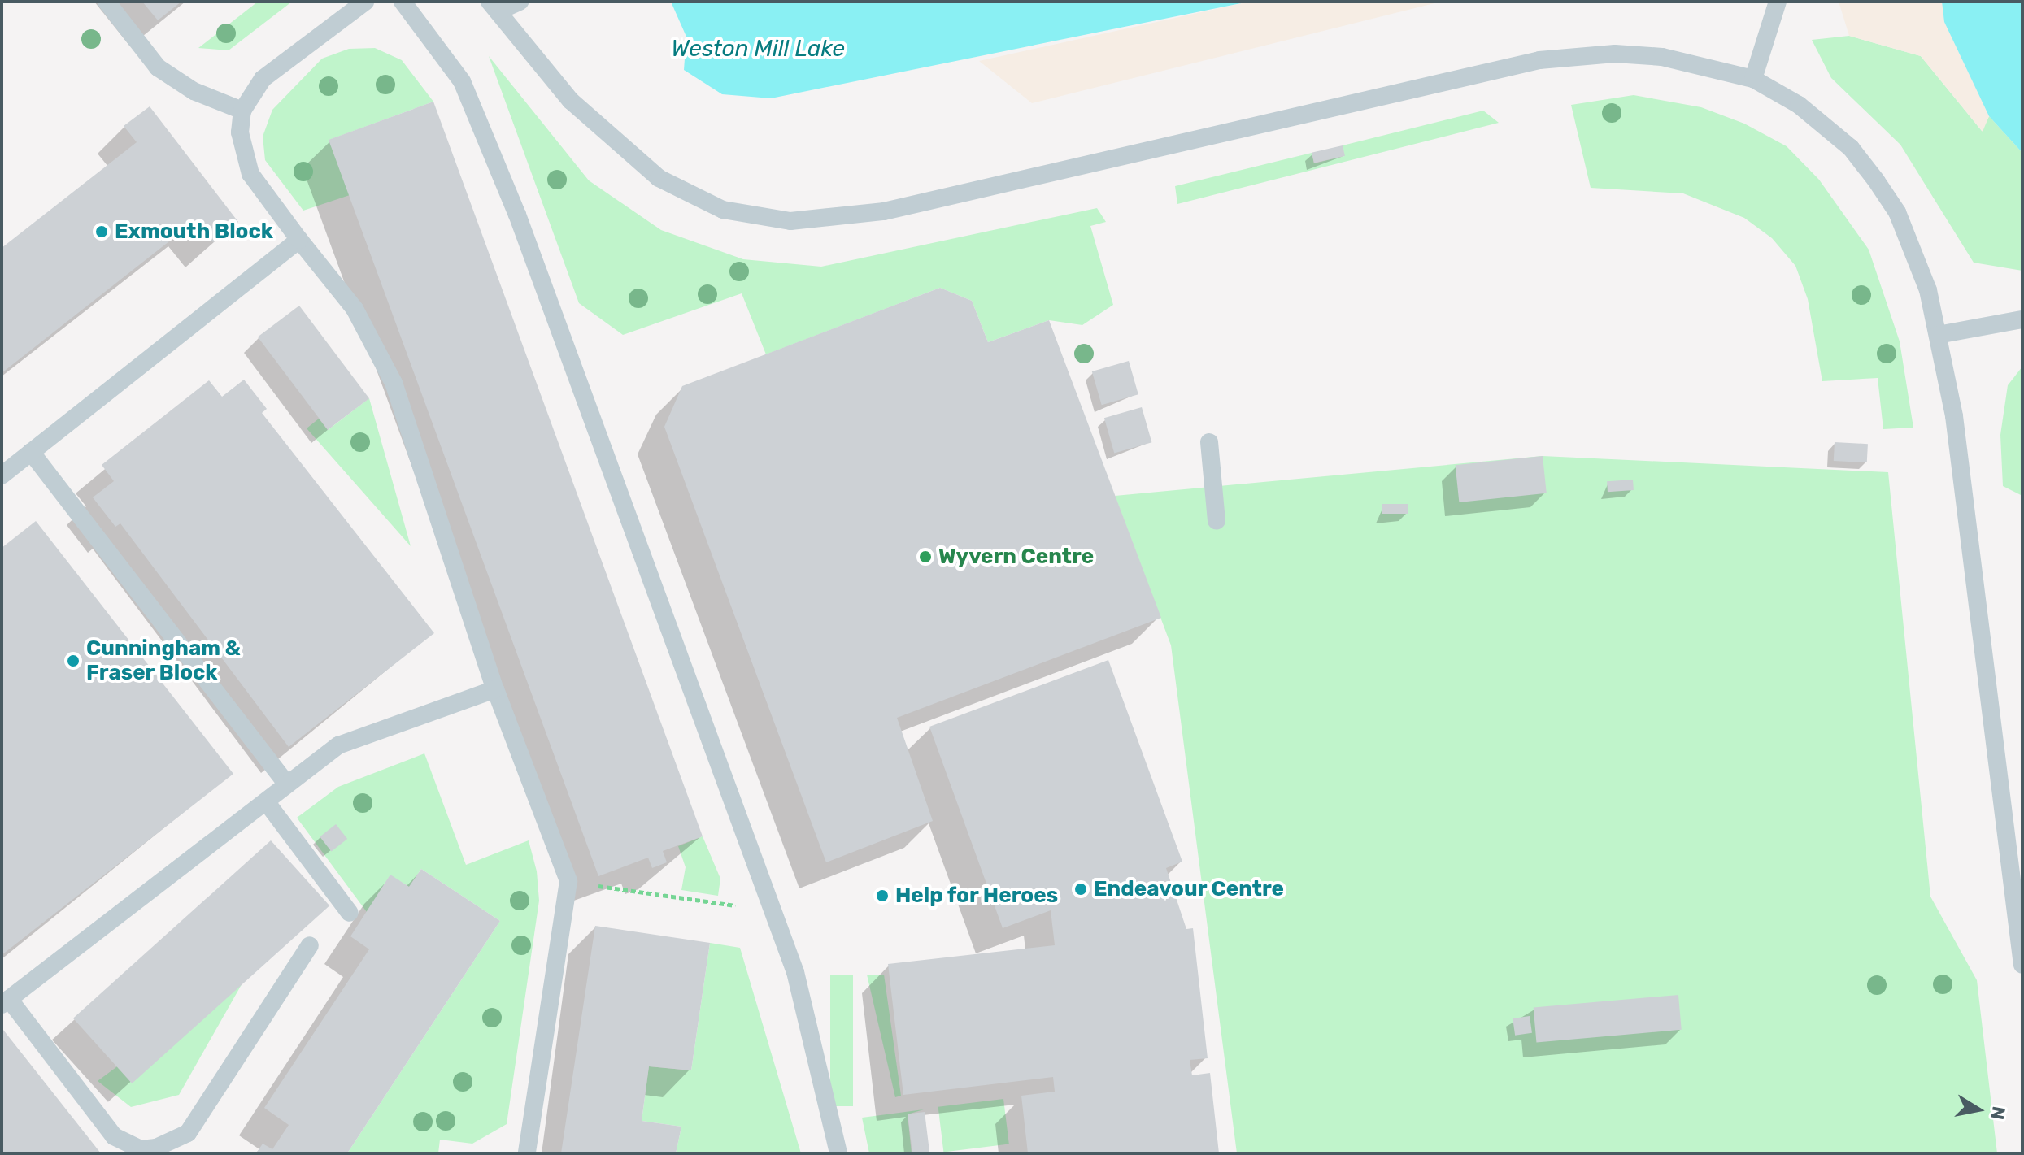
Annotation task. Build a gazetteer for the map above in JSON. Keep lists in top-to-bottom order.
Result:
{
  "water": ["Weston Mill Lake"],
  "places": [
    "Exmouth Block",
    "Wyvern Centre",
    "Cunningham & Fraser Block",
    "Endeavour Centre",
    "Help for Heroes"
  ],
  "north": "right"
}
